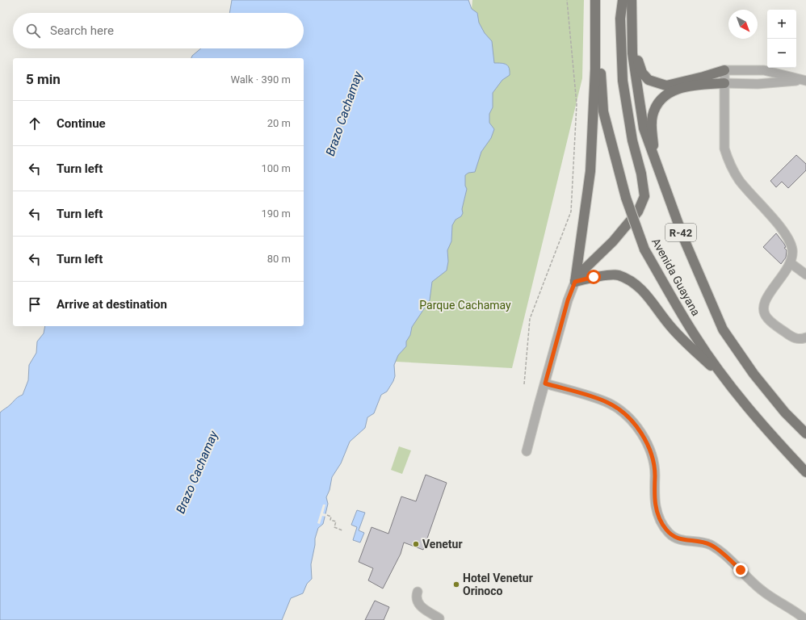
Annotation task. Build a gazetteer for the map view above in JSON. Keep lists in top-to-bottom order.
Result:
{
  "streets": {
    "main road": ["R-42", "Avenida Guayana"]
  },
  "water": ["Brazo Cachamay"],
  "parks": ["Parque Cachamay"],
  "places": ["Venetur", "Hotel Venetur Orinoco"],
  "north": "bottom right",
  "page": {
    "map_buttons": ["+", "−"],
    "search": "Search here",
    "heading": ["5 min", "Walk · 390 m"],
    "list": [
      ["Continue", "20 m"],
      ["Turn left", "100 m"],
      ["Turn left", "190 m"],
      ["Turn left", "80 m"],
      "Arrive at destination"
    ]
  }
}
